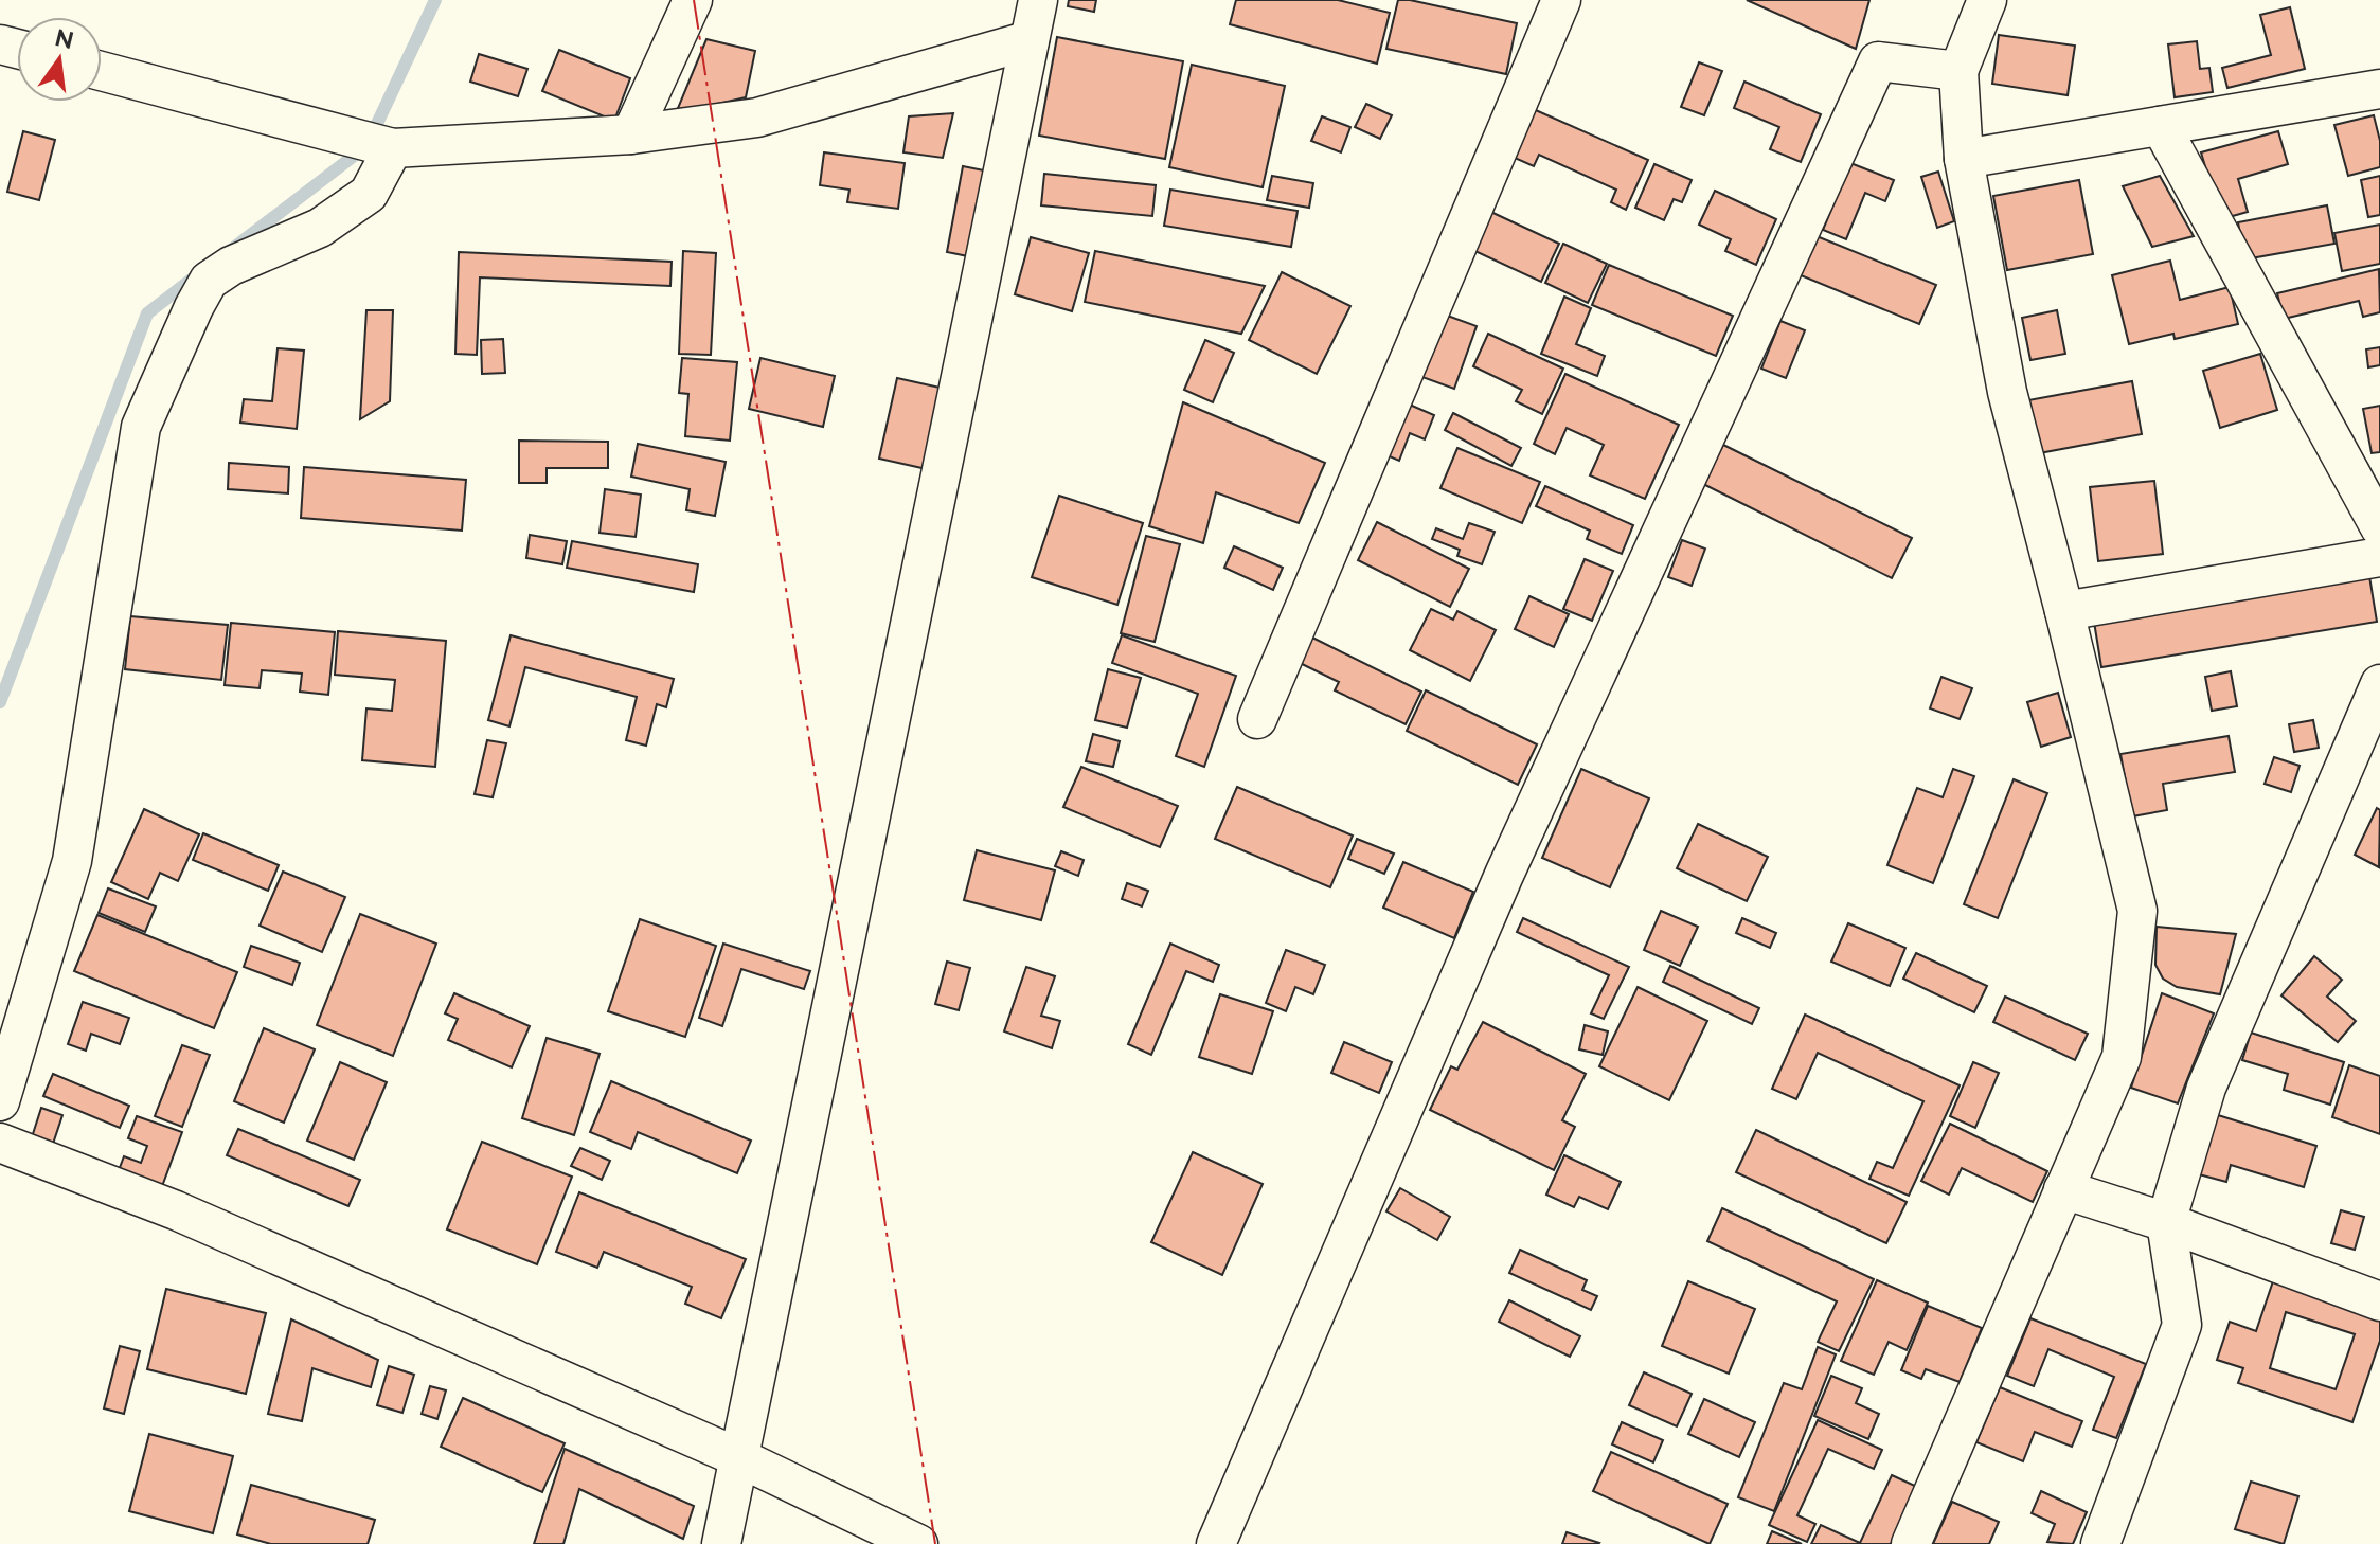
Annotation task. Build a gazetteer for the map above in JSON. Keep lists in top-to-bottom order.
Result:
{
  "north": "top"
}
